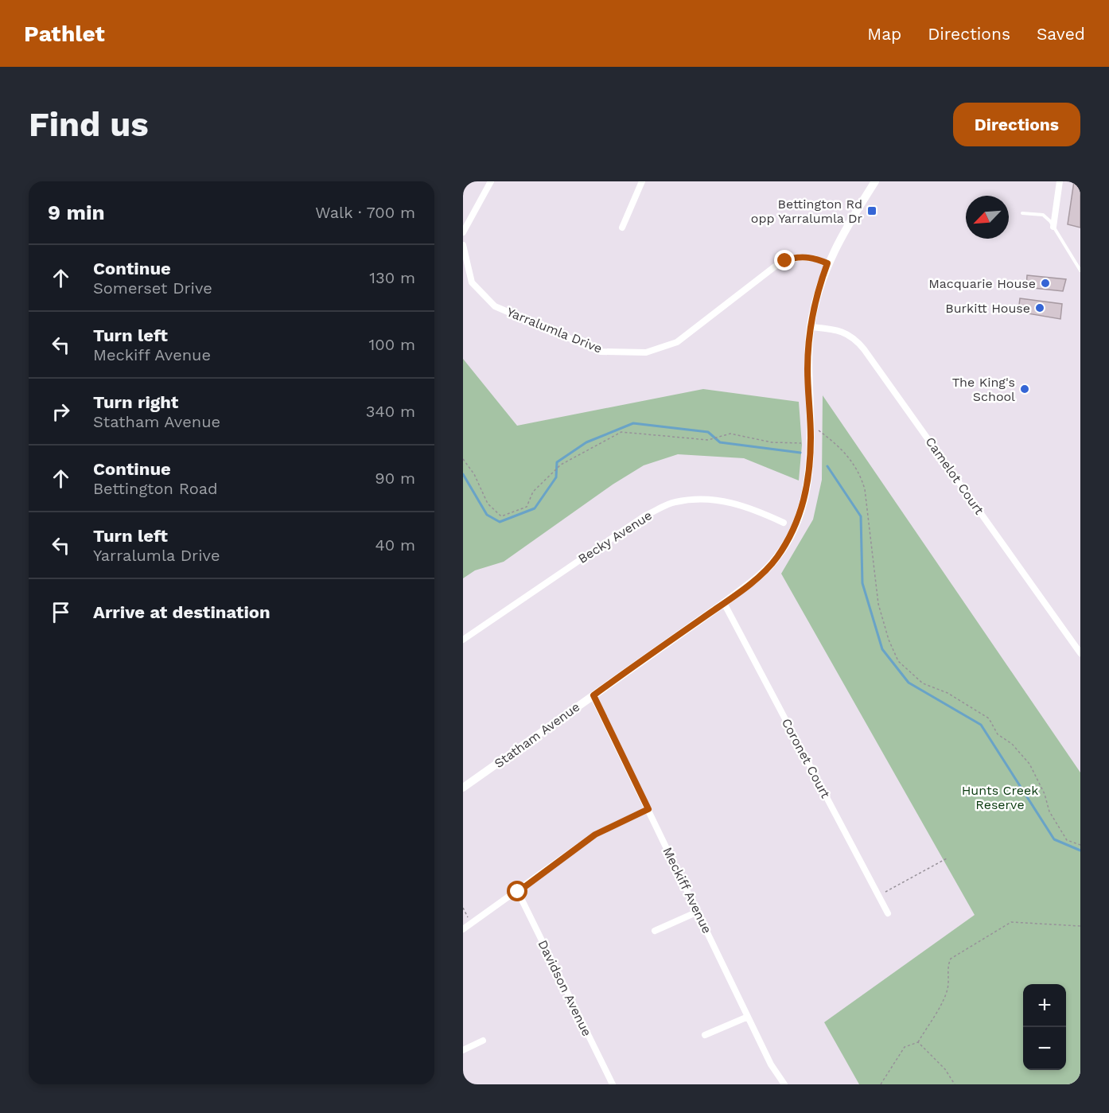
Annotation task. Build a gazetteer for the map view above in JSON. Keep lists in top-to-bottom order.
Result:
{
  "streets": {
    "main road": ["Statham Avenue"],
    "street": [
      "Yarralumla Drive",
      "Camelot Court",
      "Becky Avenue",
      "Coronet Court",
      "Meckiff Avenue",
      "Davidson Avenue"
    ]
  },
  "crossings": [
    ["Yarralumla Drive", "Statham Avenue"],
    ["Camelot Court", "Statham Avenue"],
    ["Statham Avenue", "Coronet Court"],
    ["Statham Avenue", "Meckiff Avenue"]
  ],
  "parks": ["Hunts Creek Reserve"],
  "places": {
    "transit": ["Bettington Rd opp Yarralumla Dr"],
    "other": ["Macquarie House", "Burkitt House", "The King's School"]
  },
  "north": "bottom left",
  "page": {
    "header": "Pathlet",
    "nav": ["Map", "Directions", "Saved"],
    "buttons": "Directions",
    "title": "Find us",
    "heading": ["9 min", "Walk · 700 m"],
    "list": [
      ["Continue", "Somerset Drive", "130 m"],
      ["Turn left", "Meckiff Avenue", "100 m"],
      ["Turn right", "Statham Avenue", "340 m"],
      ["Continue", "Bettington Road", "90 m"],
      ["Turn left", "Yarralumla Drive", "40 m"],
      "Arrive at destination"
    ],
    "map_buttons": ["+", "−"]
  }
}
